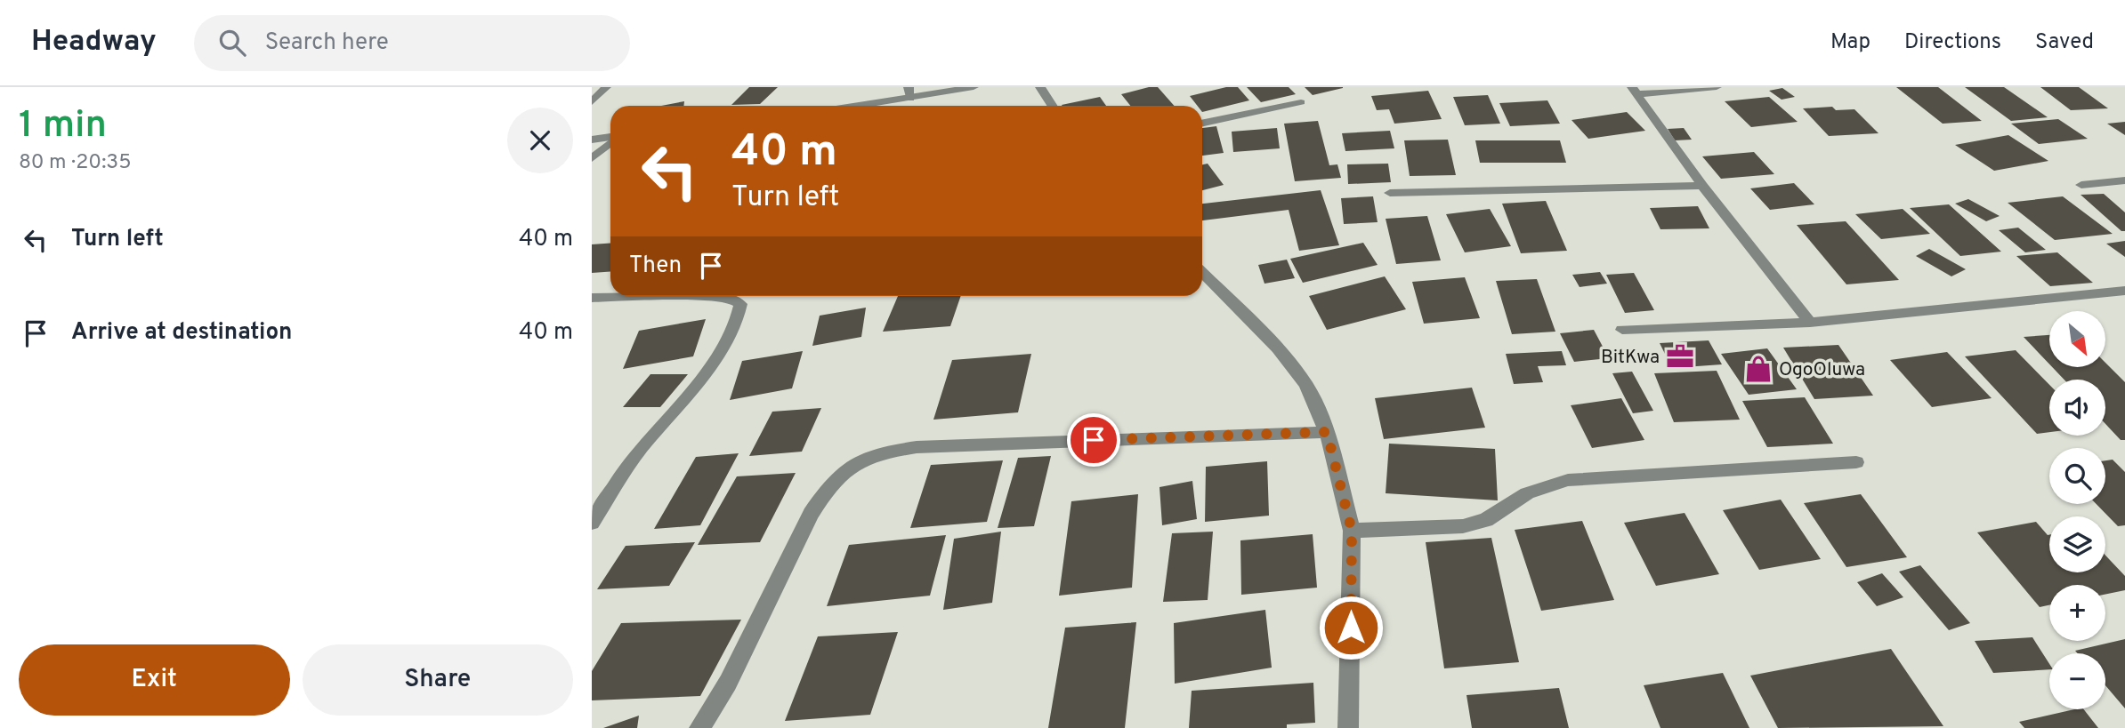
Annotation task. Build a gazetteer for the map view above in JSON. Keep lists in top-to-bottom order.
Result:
{
  "places": {
    "office": ["BitKwa"],
    "shop": ["OgoOluwa"]
  },
  "north": "bottom right",
  "page": {
    "header": "Headway",
    "search": "Search here",
    "nav": ["Map", "Directions", "Saved"],
    "heading": ["1 min", "80 m · 20:35"],
    "turn": ["40 m", "Turn left"],
    "list": [
      {
        "name": "Turn left",
        "value": "40 m"
      },
      {
        "name": "Arrive at destination",
        "value": "40 m"
      }
    ],
    "then": "Then",
    "map_buttons": ["+", "−"],
    "buttons": ["Exit", "Share"]
  }
}
